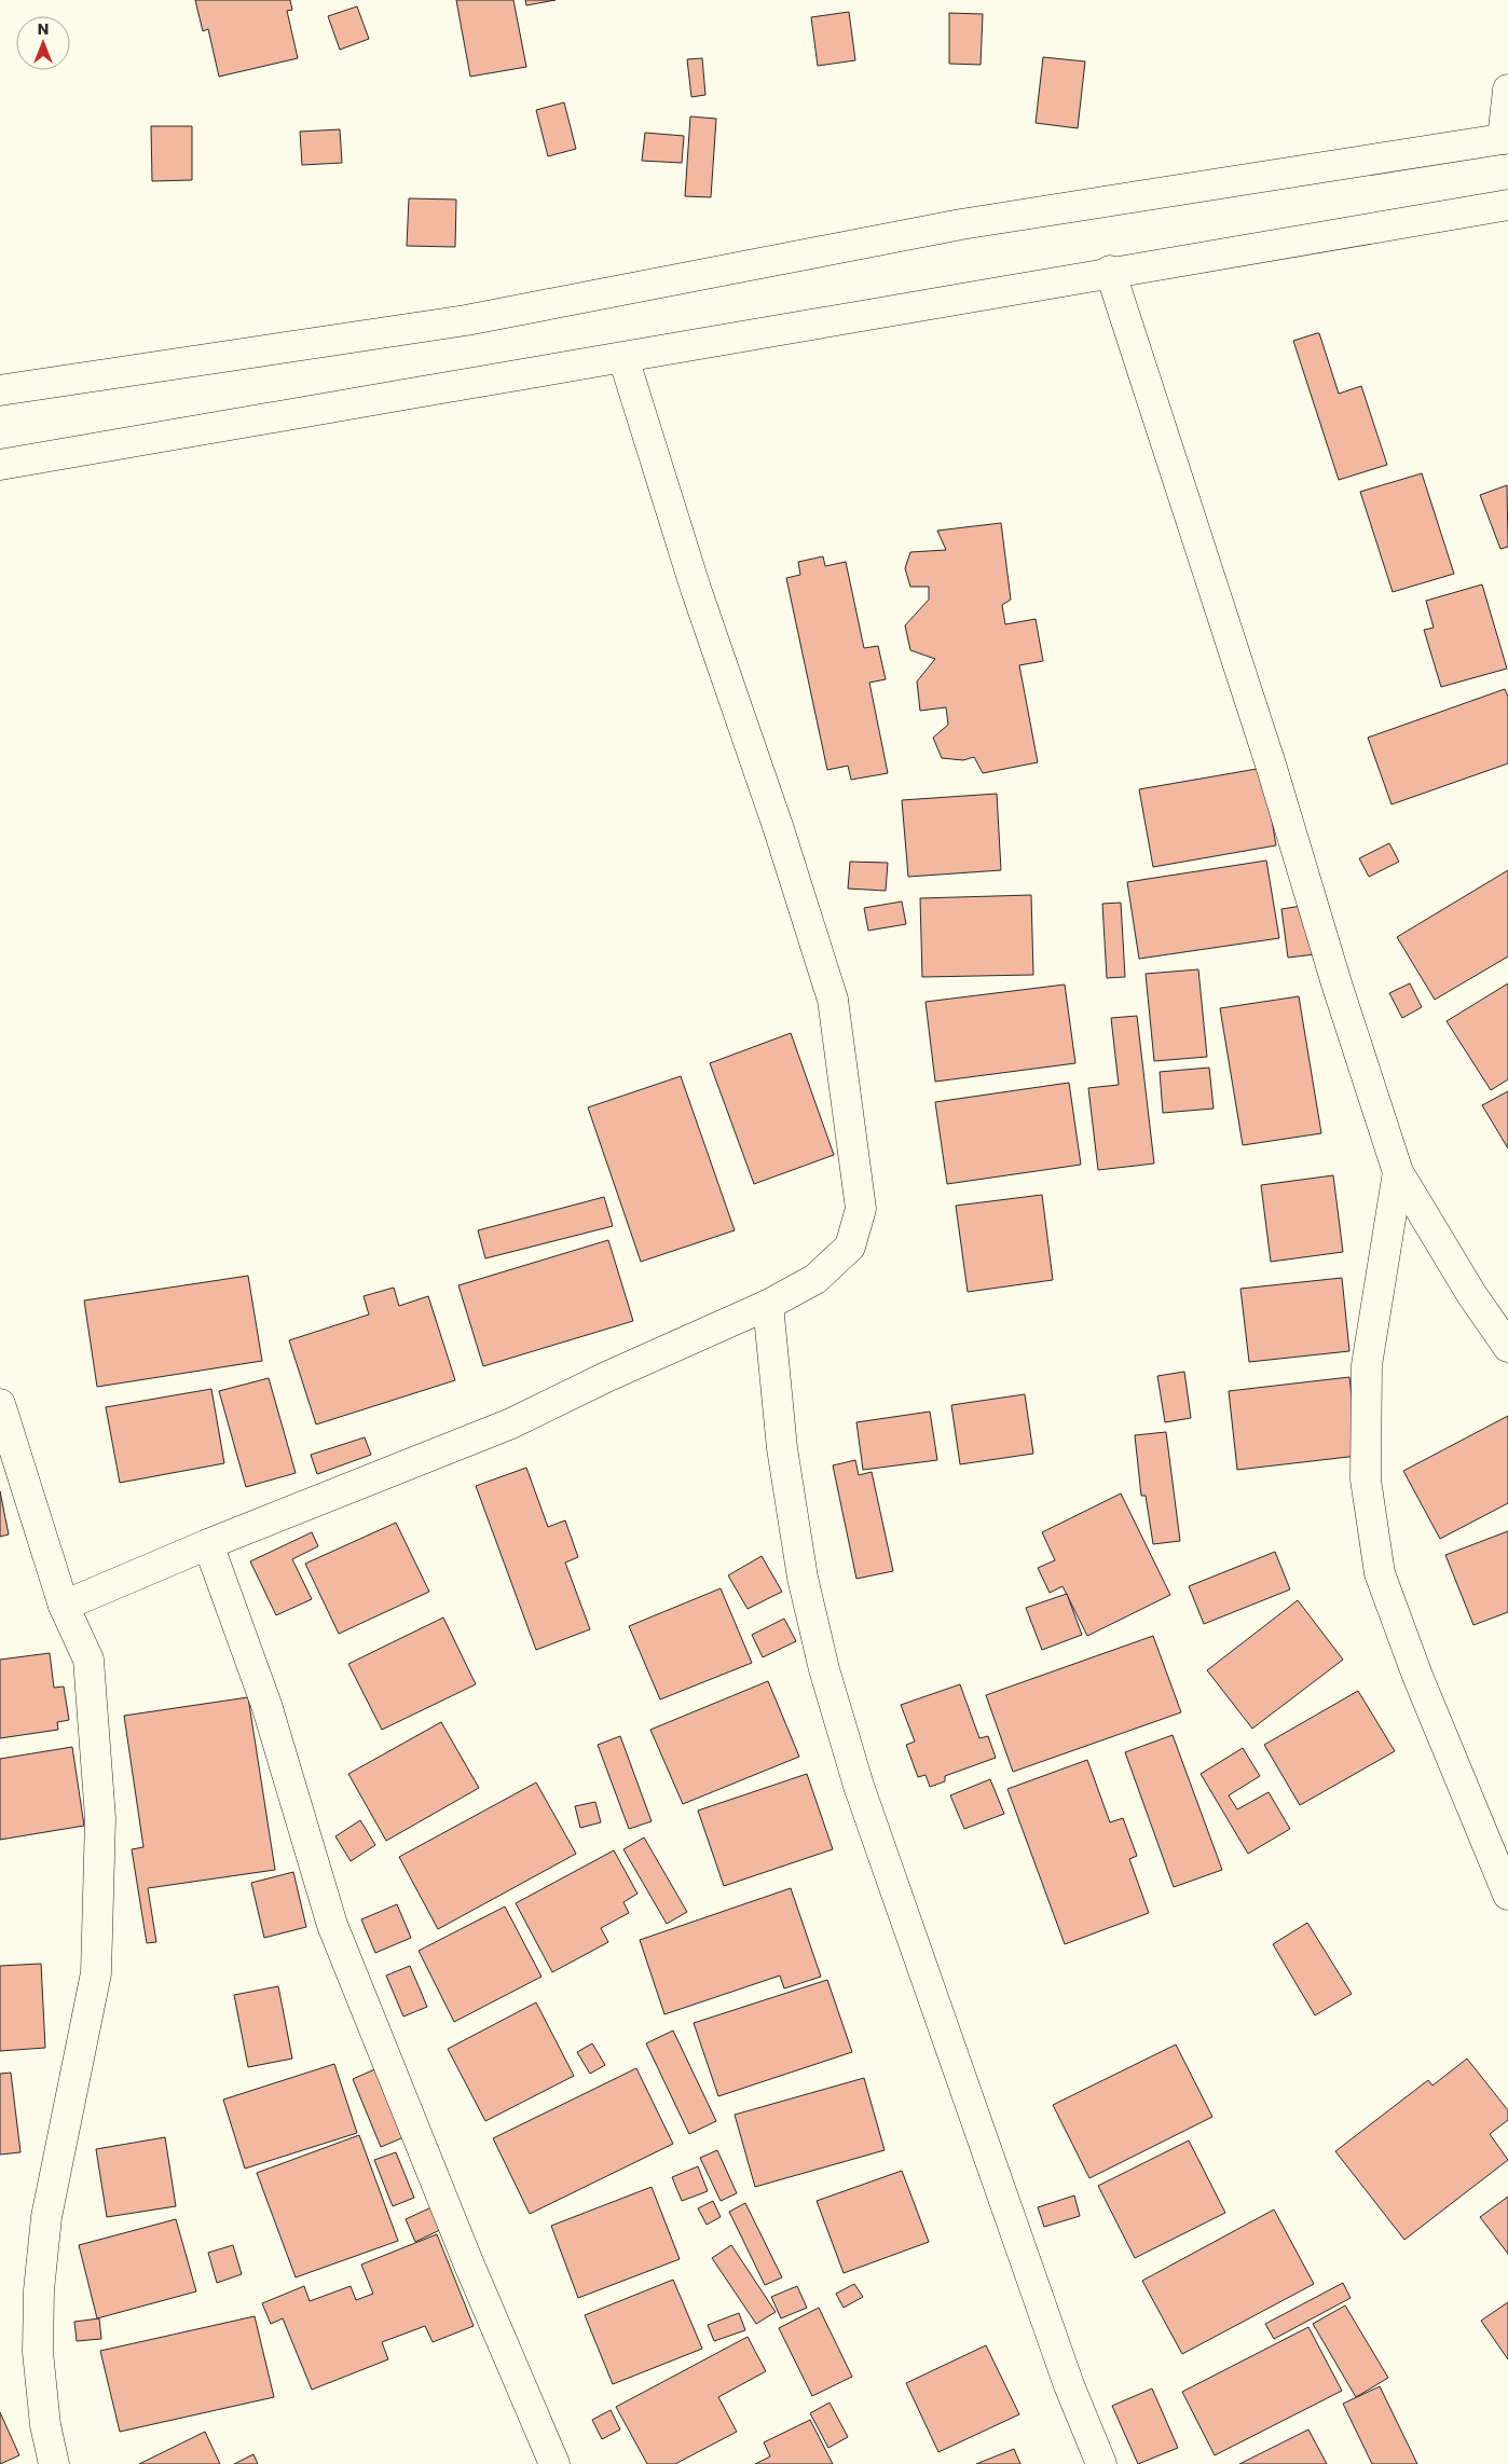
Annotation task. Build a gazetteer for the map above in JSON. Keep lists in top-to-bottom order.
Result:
{
  "north": "top"
}
